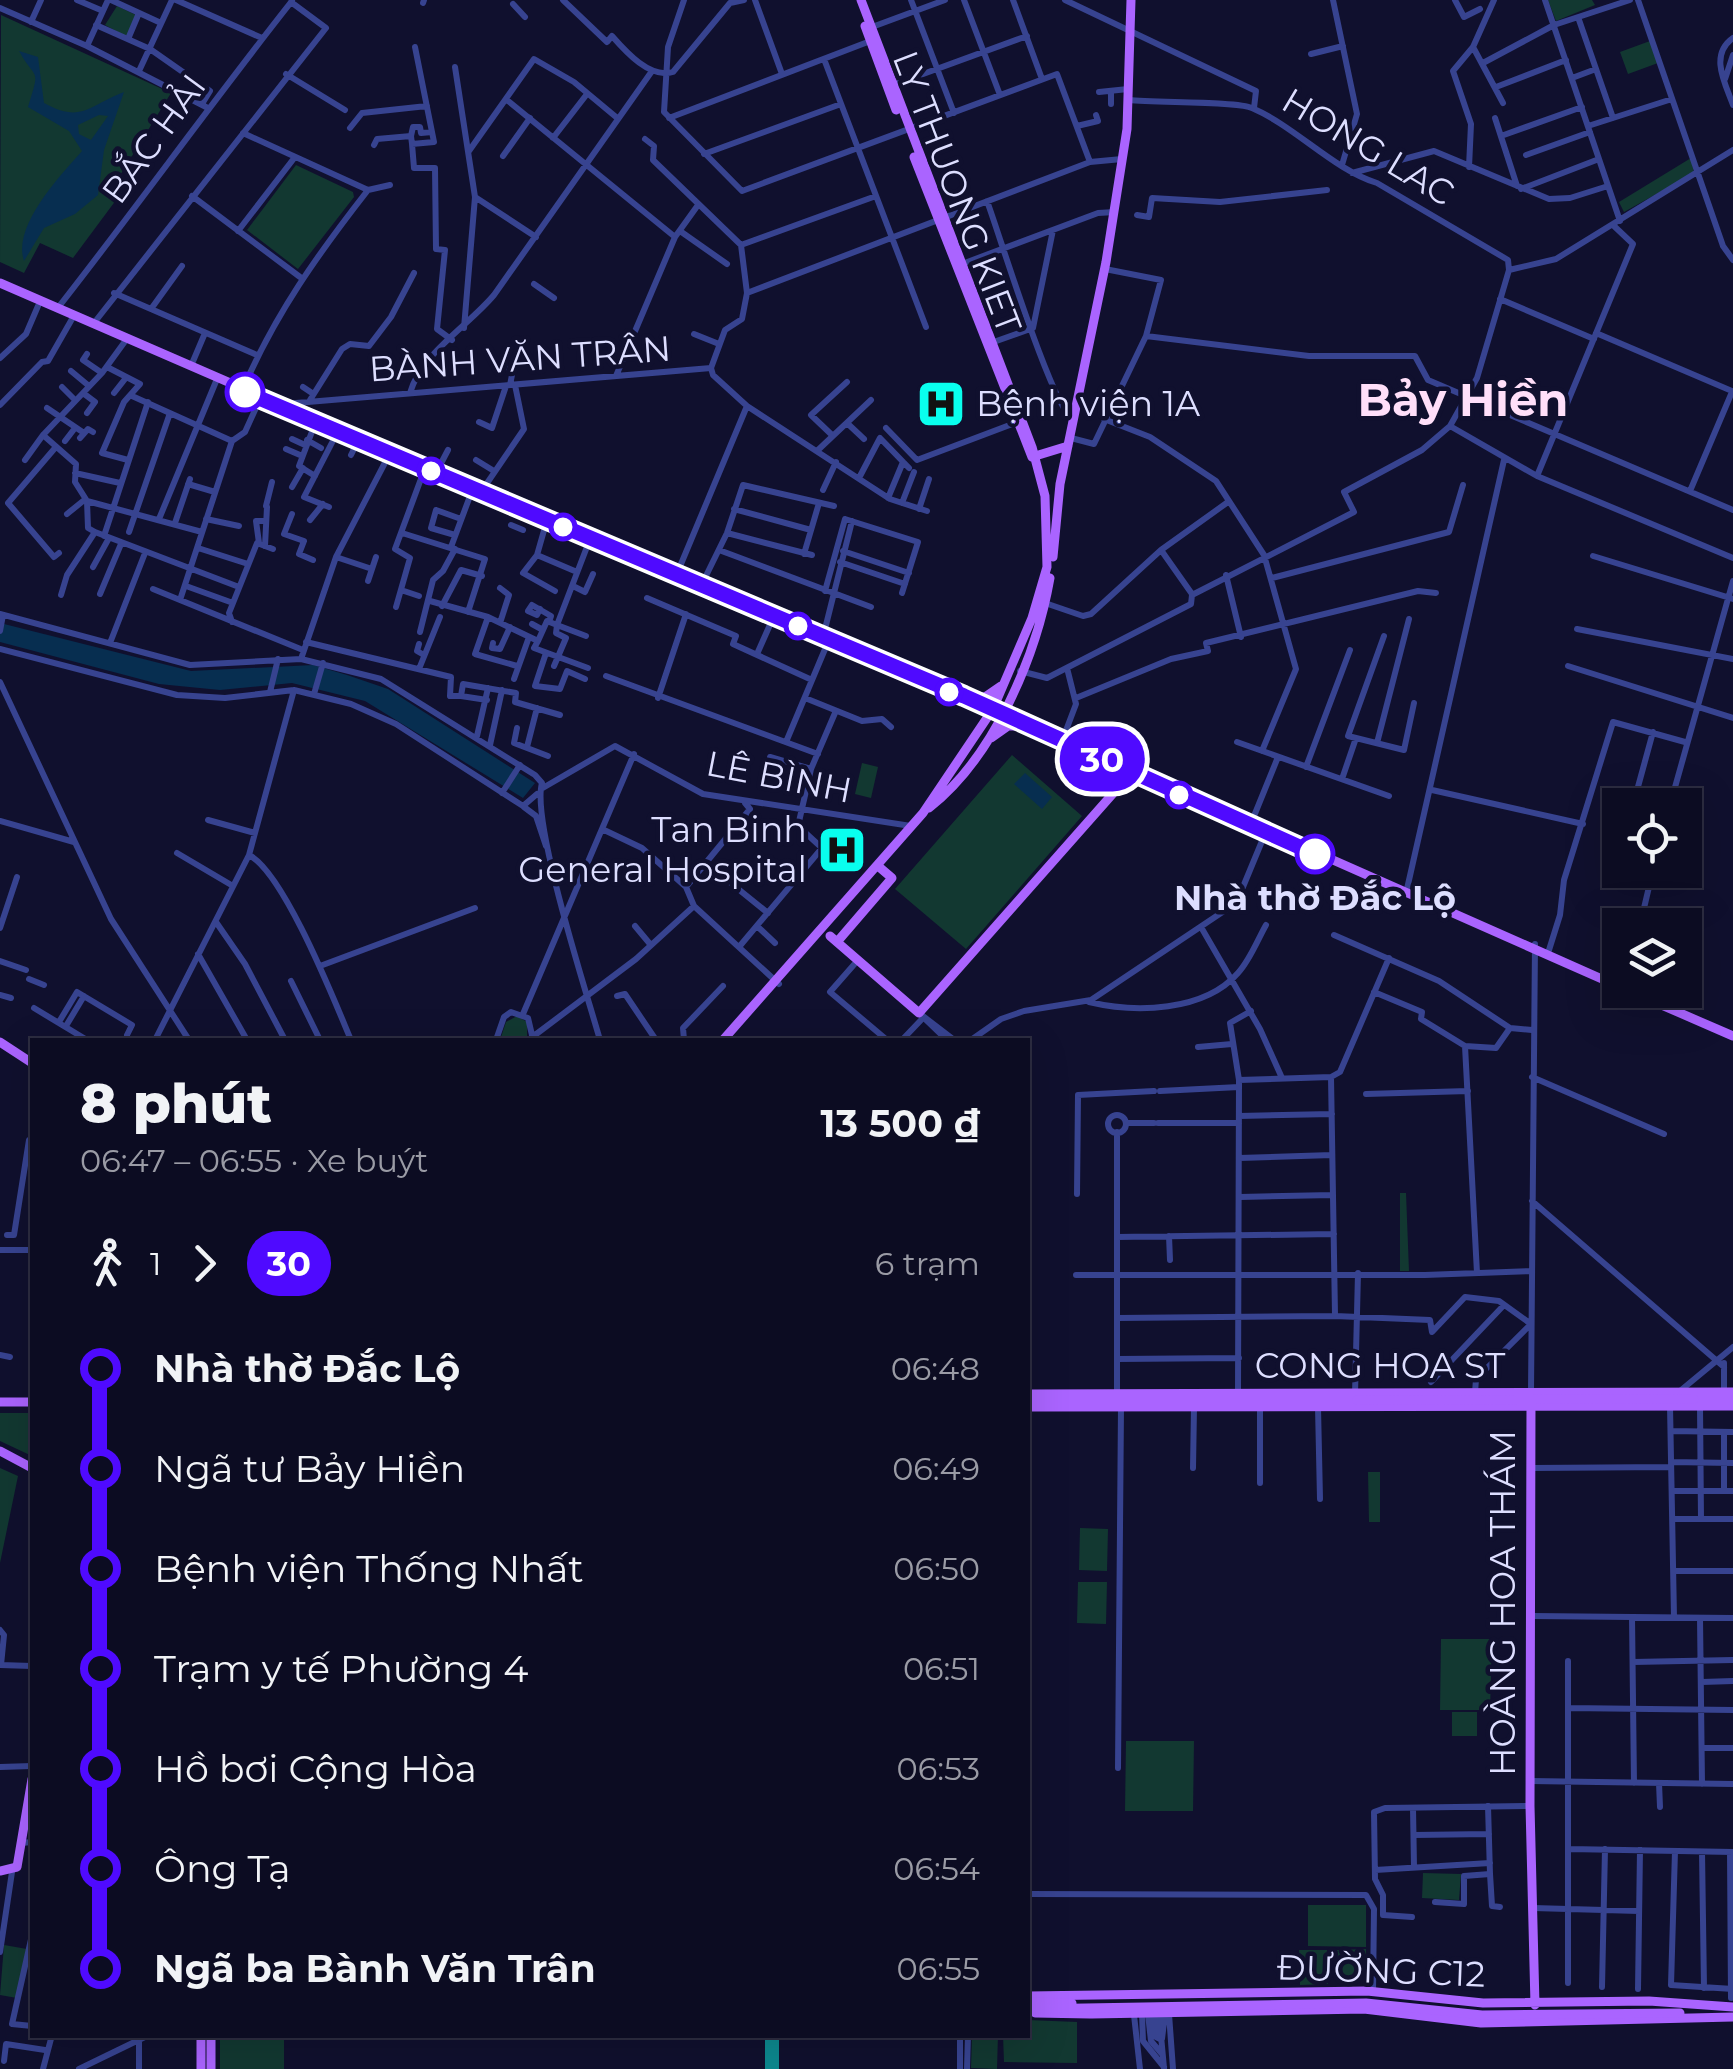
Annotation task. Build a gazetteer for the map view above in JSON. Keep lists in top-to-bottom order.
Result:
{
  "streets": {
    "main road": [
      "LY THUONG KIET",
      "CONG HOA ST",
      "HOÀNG HOA THÁM",
      "ĐƯỜNG C12"
    ],
    "street": [
      "BẮC HẢI",
      "HONG LAC",
      "BÀNH VĂN TRÂN",
      "LÊ BÌNH"
    ]
  },
  "crossings": [
    ["CONG HOA ST", "HOÀNG HOA THÁM"],
    ["HOÀNG HOA THÁM", "ĐƯỜNG C12"]
  ],
  "districts": ["Bảy Hiền"],
  "places": {
    "hospital": ["Bệnh viện 1A", "Tan Binh General Hospital"],
    "other": ["Nhà thờ Đắc Lộ"]
  },
  "lines": ["bus line 30"],
  "page": {
    "on_map": "30",
    "heading": ["8 phút", "06:47 – 06:55 · Xe buýt", "13 500 ₫"],
    "legs": ["1", "30", "6 trạm"],
    "list": [
      {
        "name": "Nhà thờ Đắc Lộ",
        "value": "06:48"
      },
      {
        "name": "Ngã tư Bảy Hiền",
        "value": "06:49"
      },
      {
        "name": "Bệnh viện Thống Nhất",
        "value": "06:50"
      },
      {
        "name": "Trạm y tế Phường 4",
        "value": "06:51"
      },
      {
        "name": "Hồ bơi Cộng Hòa",
        "value": "06:53"
      },
      {
        "name": "Ông Tạ",
        "value": "06:54"
      },
      {
        "name": "Ngã ba Bành Văn Trân",
        "value": "06:55"
      }
    ]
  }
}
